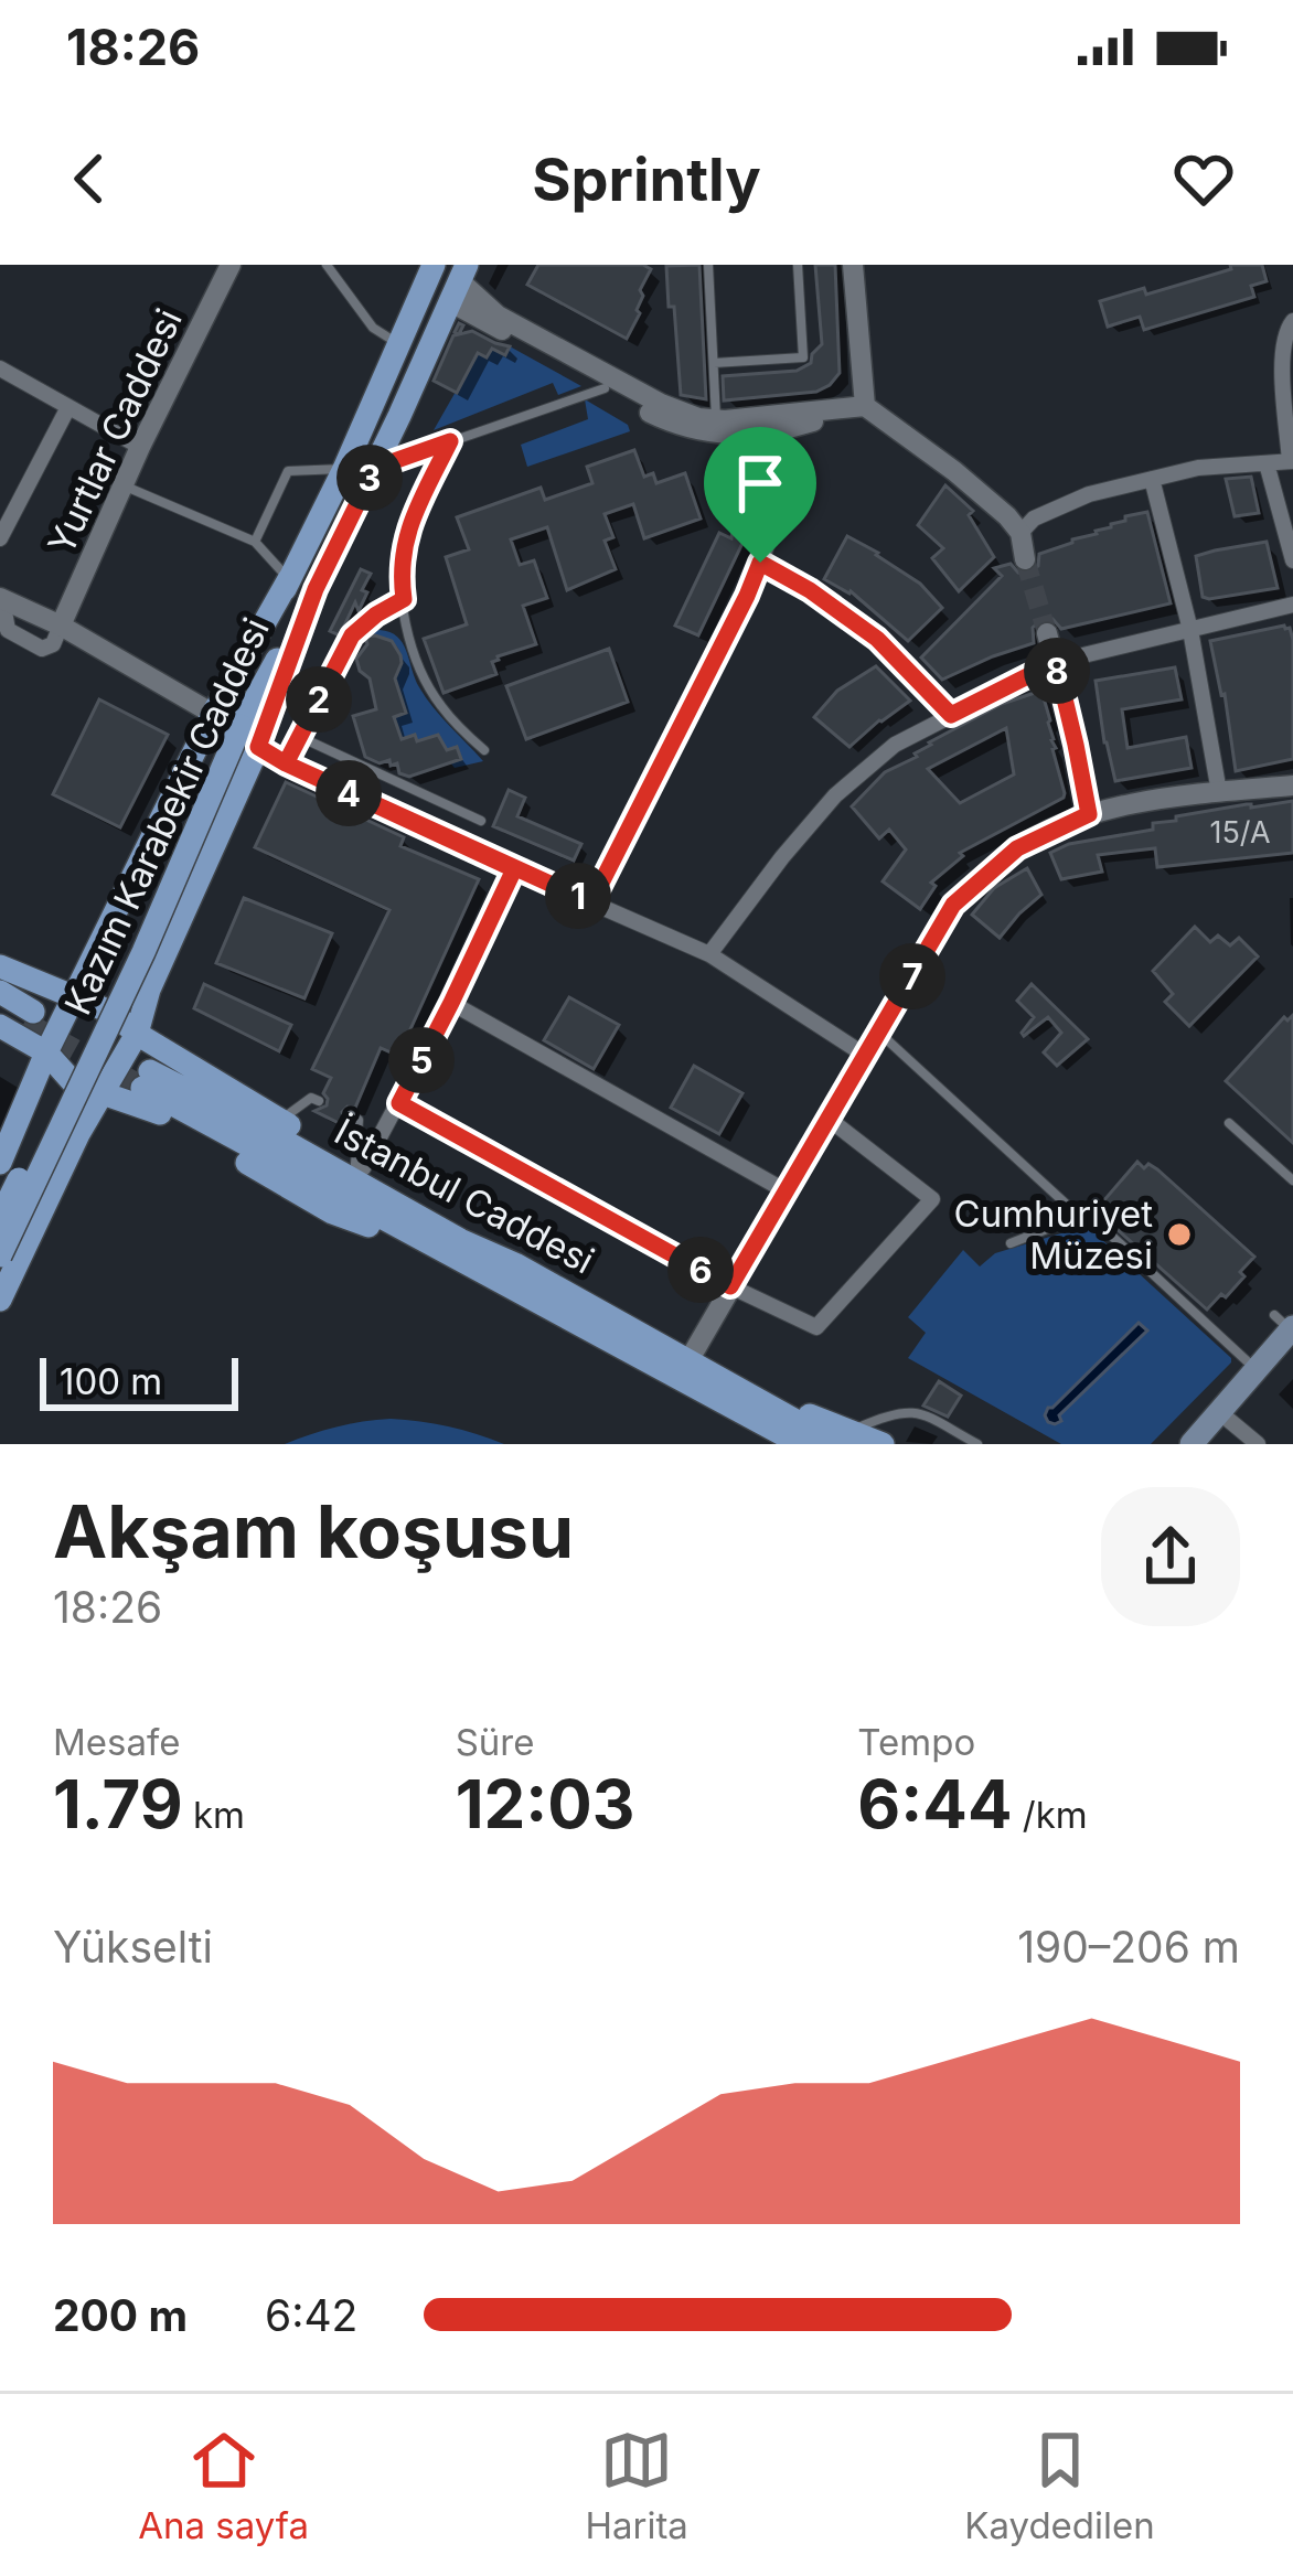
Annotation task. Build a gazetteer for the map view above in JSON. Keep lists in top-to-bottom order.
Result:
{
  "streets": {
    "main road": ["Kazım Karabekir Caddesi", "İstanbul Caddesi"],
    "street": ["Yurtlar Caddesi"]
  },
  "places": ["Cumhuriyet Müzesi"],
  "house_numbers": ["15/A"],
  "scale_bar": "100 m",
  "page": {
    "status": "18:26",
    "header": "Sprintly",
    "pins": [
      "3",
      "8",
      "2",
      "4",
      "1",
      "7",
      "5",
      "6"
    ],
    "scale": "100 m",
    "heading": ["Akşam koşusu", "18:26"],
    "stats": [
      ["Mesafe", "1.79 km"],
      ["Süre", "12:03"],
      ["Tempo", "6:44 /km"]
    ],
    "chart": ["Yükselti", "190–206 m"],
    "list": [
      {
        "name": "200 m",
        "note": "6:42"
      }
    ],
    "tabs": ["Ana sayfa", "Harita", "Kaydedilen"]
  }
}
